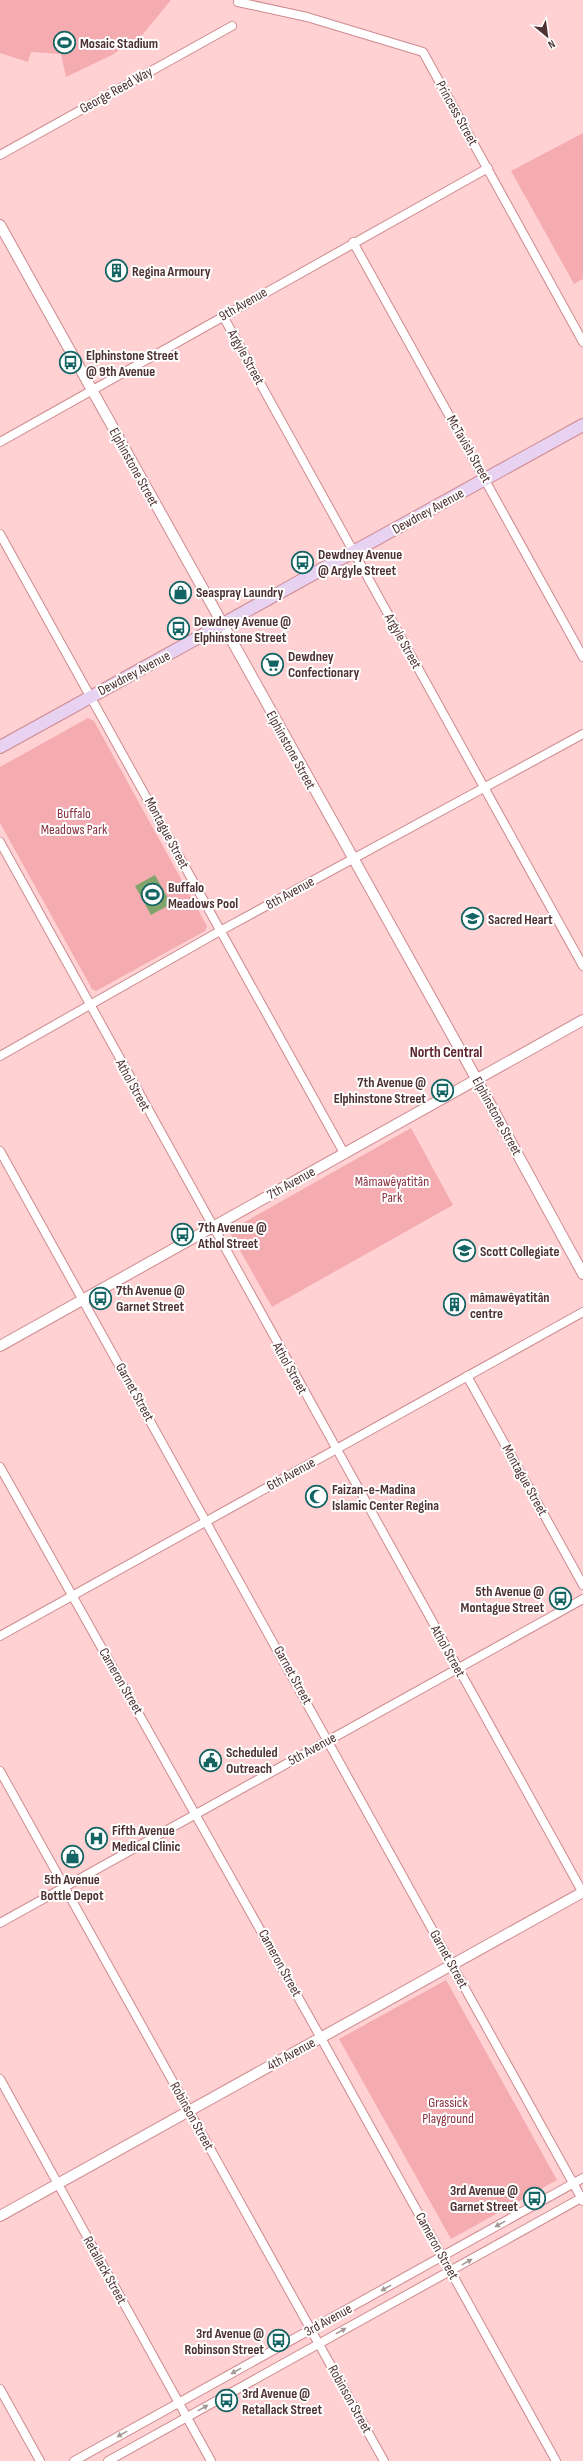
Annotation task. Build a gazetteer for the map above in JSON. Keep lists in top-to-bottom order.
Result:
{
  "streets": {
    "main road": ["Dewdney Avenue"],
    "street": [
      "George Reed Way",
      "Princess Street",
      "9th Avenue",
      "Argyle Street",
      "McTavish Street",
      "Elphinstone Street",
      "Montague Street",
      "8th Avenue",
      "Athol Street",
      "7th Avenue",
      "Garnet Street",
      "6th Avenue",
      "Cameron Street",
      "5th Avenue",
      "4th Avenue",
      "Robinson Street",
      "Retallack Street",
      "3rd Avenue"
    ]
  },
  "crossings": [
    ["Princess Street", "9th Avenue"],
    ["9th Avenue", "Argyle Street"],
    ["9th Avenue", "McTavish Street"],
    ["9th Avenue", "Elphinstone Street"],
    ["Argyle Street", "Dewdney Avenue"],
    ["Argyle Street", "8th Avenue"],
    ["McTavish Street", "Dewdney Avenue"],
    ["Elphinstone Street", "Dewdney Avenue"],
    ["Elphinstone Street", "8th Avenue"],
    ["Elphinstone Street", "7th Avenue"],
    ["Dewdney Avenue", "Montague Street"],
    ["Montague Street", "8th Avenue"],
    ["Montague Street", "7th Avenue"],
    ["Montague Street", "6th Avenue"],
    ["8th Avenue", "Athol Street"],
    ["Athol Street", "7th Avenue"],
    ["Athol Street", "6th Avenue"],
    ["Athol Street", "5th Avenue"],
    ["Athol Street", "4th Avenue"],
    ["7th Avenue", "Garnet Street"],
    ["Garnet Street", "6th Avenue"],
    ["Garnet Street", "5th Avenue"],
    ["Garnet Street", "4th Avenue"],
    ["Garnet Street", "3rd Avenue"],
    ["6th Avenue", "Cameron Street"],
    ["Cameron Street", "5th Avenue"],
    ["Cameron Street", "4th Avenue"],
    ["Cameron Street", "3rd Avenue"],
    ["5th Avenue", "Robinson Street"],
    ["4th Avenue", "Robinson Street"],
    ["4th Avenue", "Retallack Street"],
    ["Robinson Street", "3rd Avenue"],
    ["Retallack Street", "3rd Avenue"]
  ],
  "districts": ["North Central"],
  "parks": ["Buffalo Meadows Park", "Mâmawêyatitân Park", "Grassick Playground"],
  "places": {
    "sports": ["Mosaic Stadium", "Buffalo Meadows Pool"],
    "building": ["Regina Armoury", "mâmawêyatitân centre"],
    "bus stop": [
      "Elphinstone Street @ 9th Avenue",
      "Dewdney Avenue @ Argyle Street",
      "Dewdney Avenue @ Elphinstone Street",
      "7th Avenue @ Elphinstone Street",
      "7th Avenue @ Athol Street",
      "7th Avenue @ Garnet Street",
      "5th Avenue @ Montague Street",
      "3rd Avenue @ Garnet Street",
      "3rd Avenue @ Robinson Street",
      "3rd Avenue @ Retallack Street"
    ],
    "shop": ["Seaspray Laundry", "5th Avenue Bottle Depot"],
    "supermarket": ["Dewdney Confectionary"],
    "school or university": ["Sacred Heart", "Scott Collegiate"],
    "mosque": ["Faizan-e-Madina Islamic Center Regina"],
    "public building": ["Scheduled Outreach"],
    "hospital": ["Fifth Avenue Medical Clinic"]
  },
  "north": "bottom right"
}
